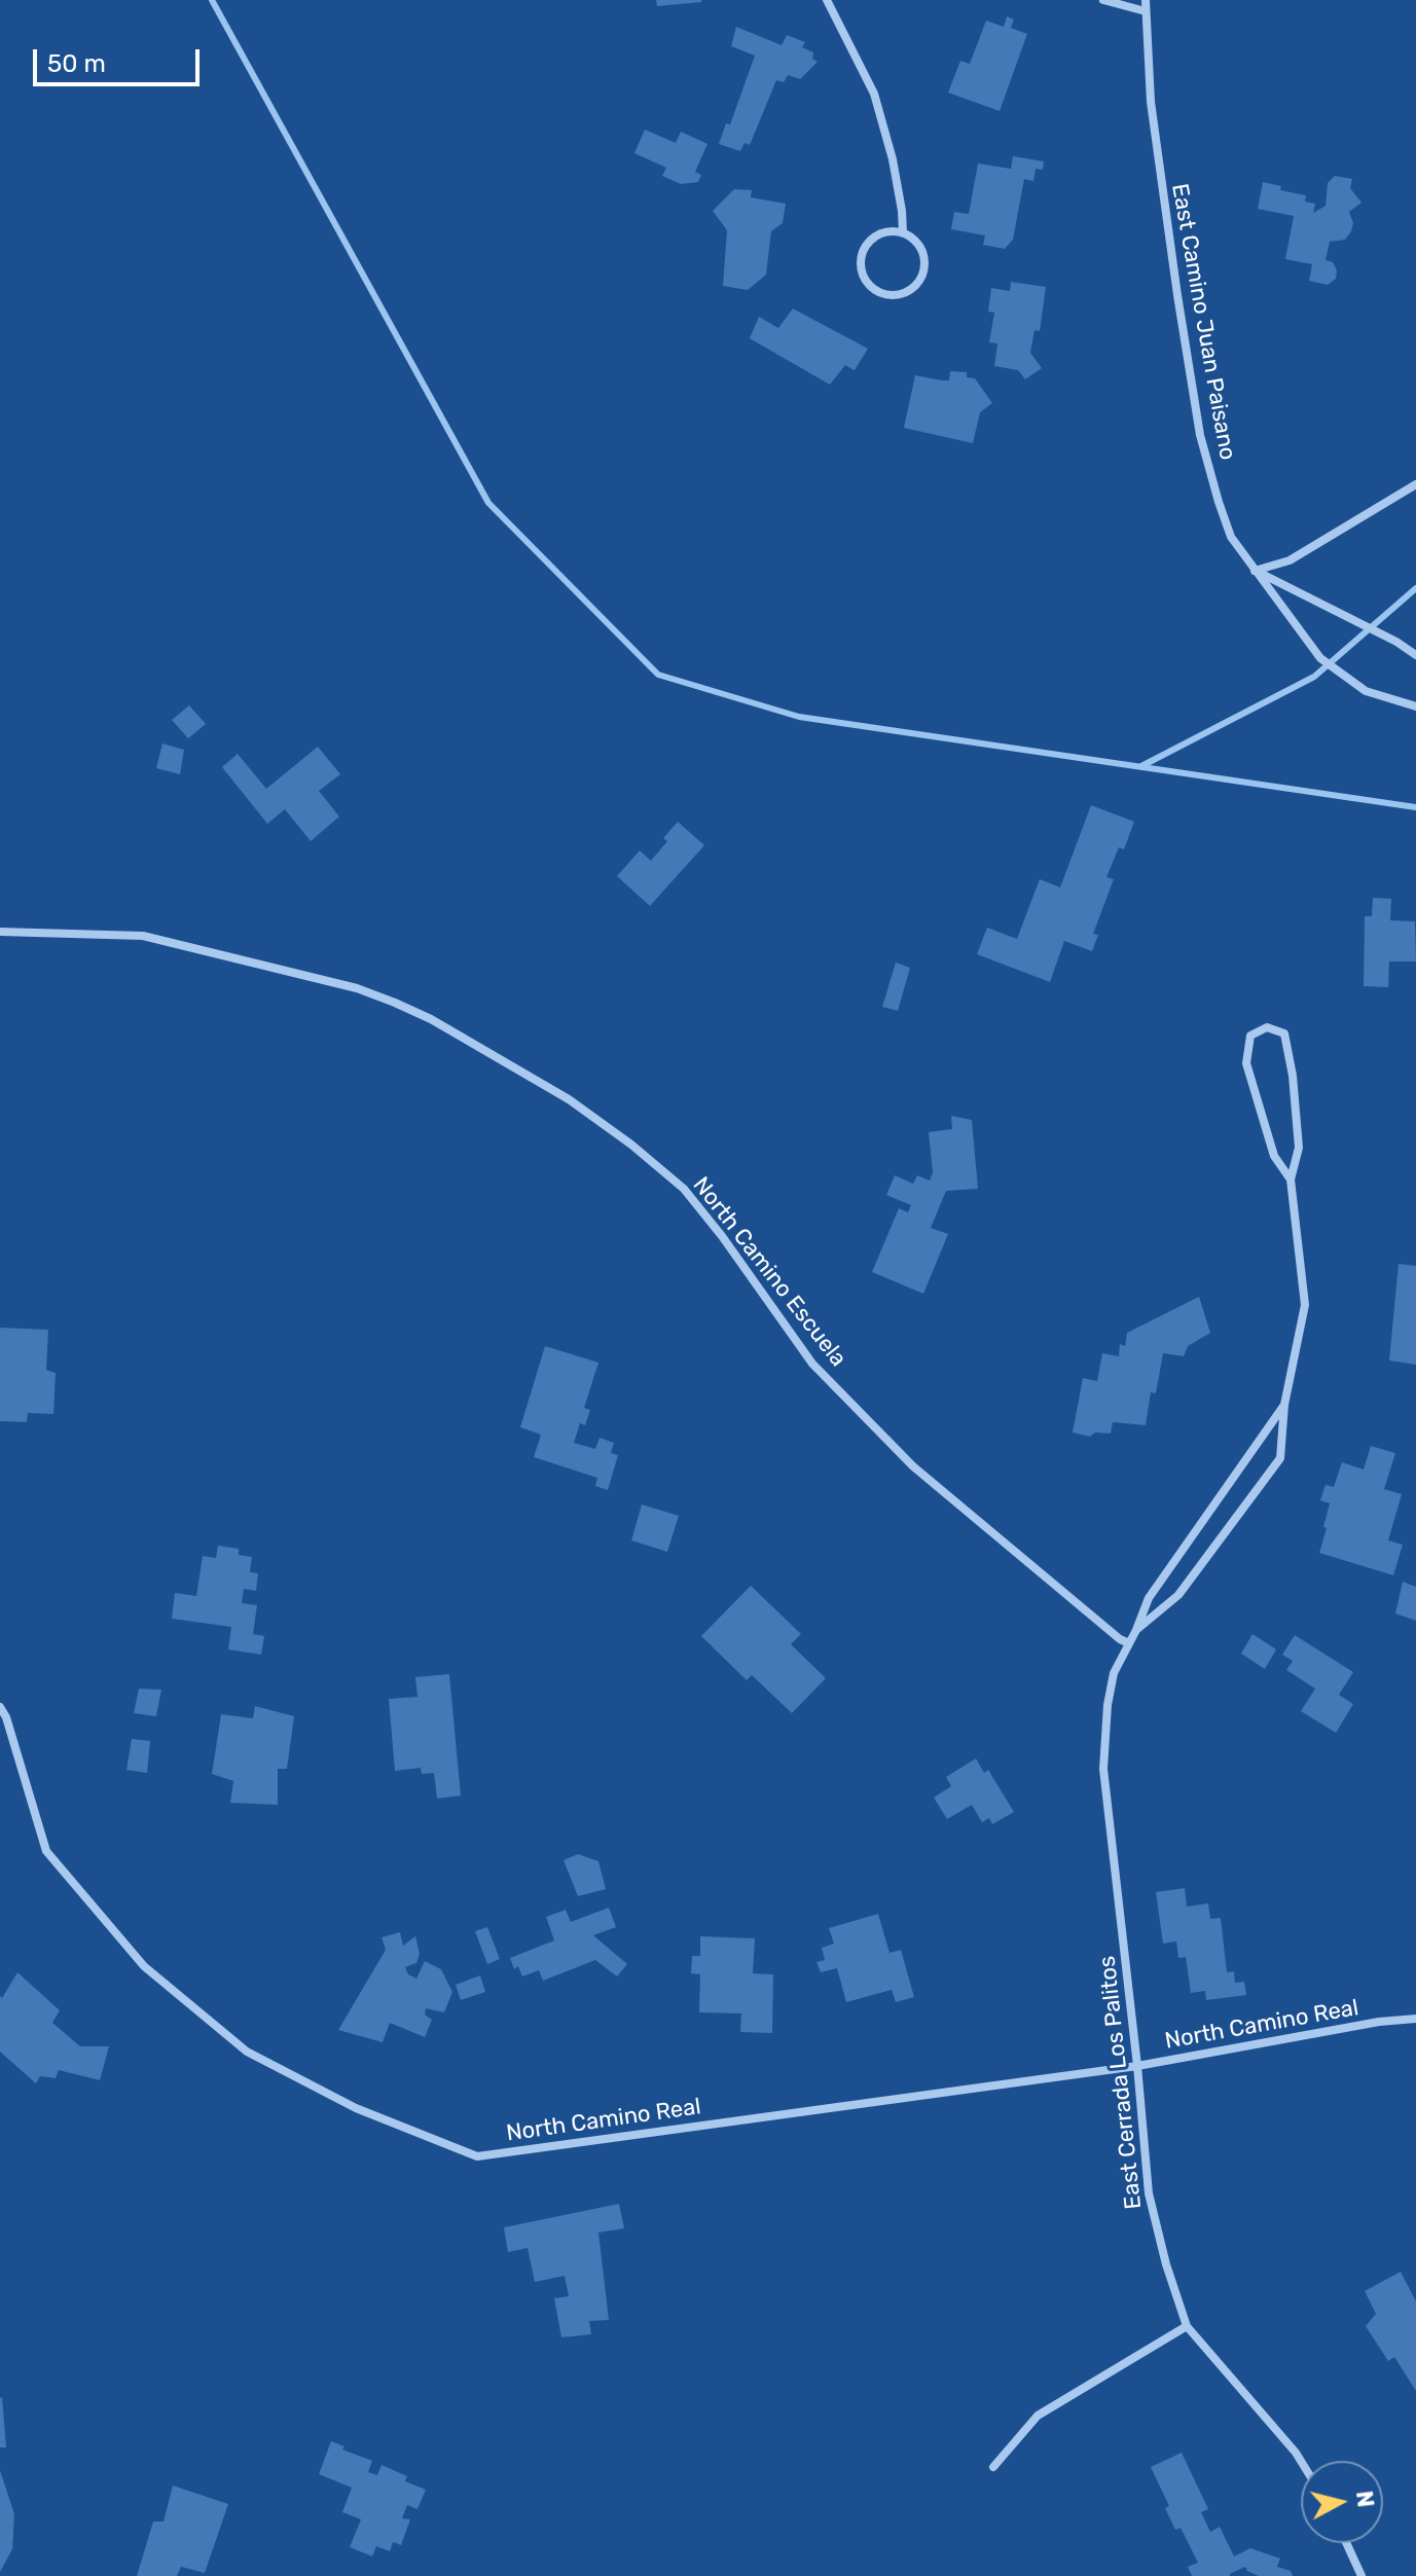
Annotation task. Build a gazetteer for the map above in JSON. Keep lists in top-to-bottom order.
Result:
{
  "streets": {
    "street": [
      "East Camino Juan Paisano",
      "North Camino Escuela",
      "North Camino Real",
      "East Cerrada Los Palitos"
    ]
  },
  "crossings": [
    ["North Camino Escuela", "East Cerrada Los Palitos"],
    ["North Camino Real", "East Cerrada Los Palitos"]
  ],
  "scale_bar": "50 m",
  "north": "right"
}
